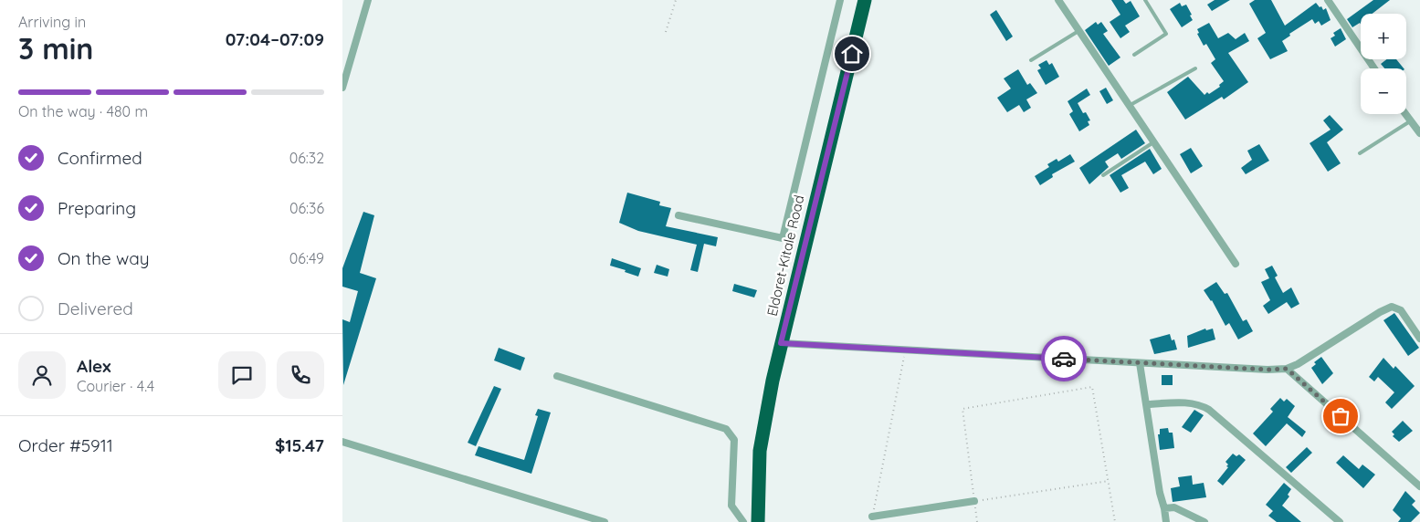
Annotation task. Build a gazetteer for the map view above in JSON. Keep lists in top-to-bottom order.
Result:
{
  "streets": {
    "highway": ["Eldoret-Kitale Road"]
  },
  "page": {
    "heading": ["3 min", "Arriving in", "07:04–07:09"],
    "panel": [
      "Alex",
      "Courier · 4.4",
      "Order #5911",
      "$15.47"
    ],
    "map_buttons": ["+", "−"],
    "bar": "On the way · 480 m",
    "list": [
      ["Confirmed", "06:32"],
      ["Preparing", "06:36"],
      ["On the way", "06:49"],
      "Delivered"
    ]
  }
}
